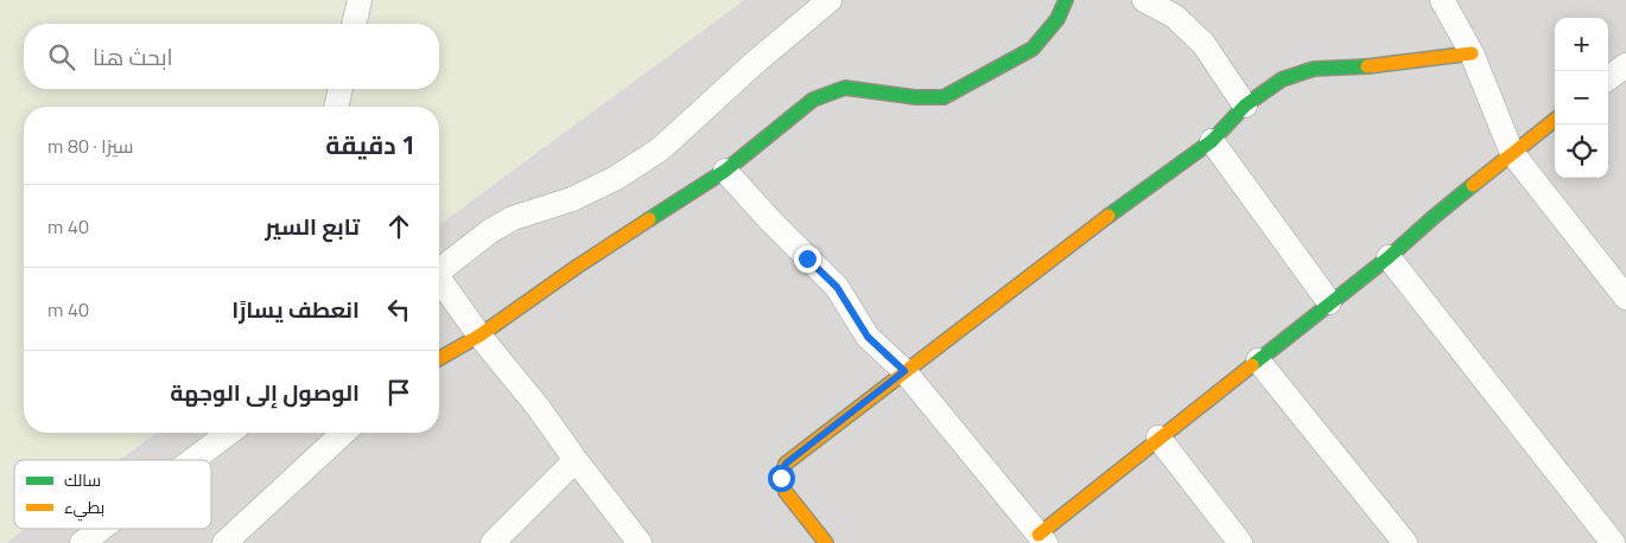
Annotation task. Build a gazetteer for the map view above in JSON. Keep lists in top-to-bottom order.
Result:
{
  "legend": ["سالك", "بطيء"],
  "page": {
    "map_buttons": ["+", "−"],
    "search": "ابحث هنا",
    "heading": ["1 دقيقة", "سيرًا · 80 m"],
    "list": [
      ["تابع السير", "40 m"],
      ["انعطف يسارًا", "40 m"],
      "الوصول إلى الوجهة"
    ]
  }
}
